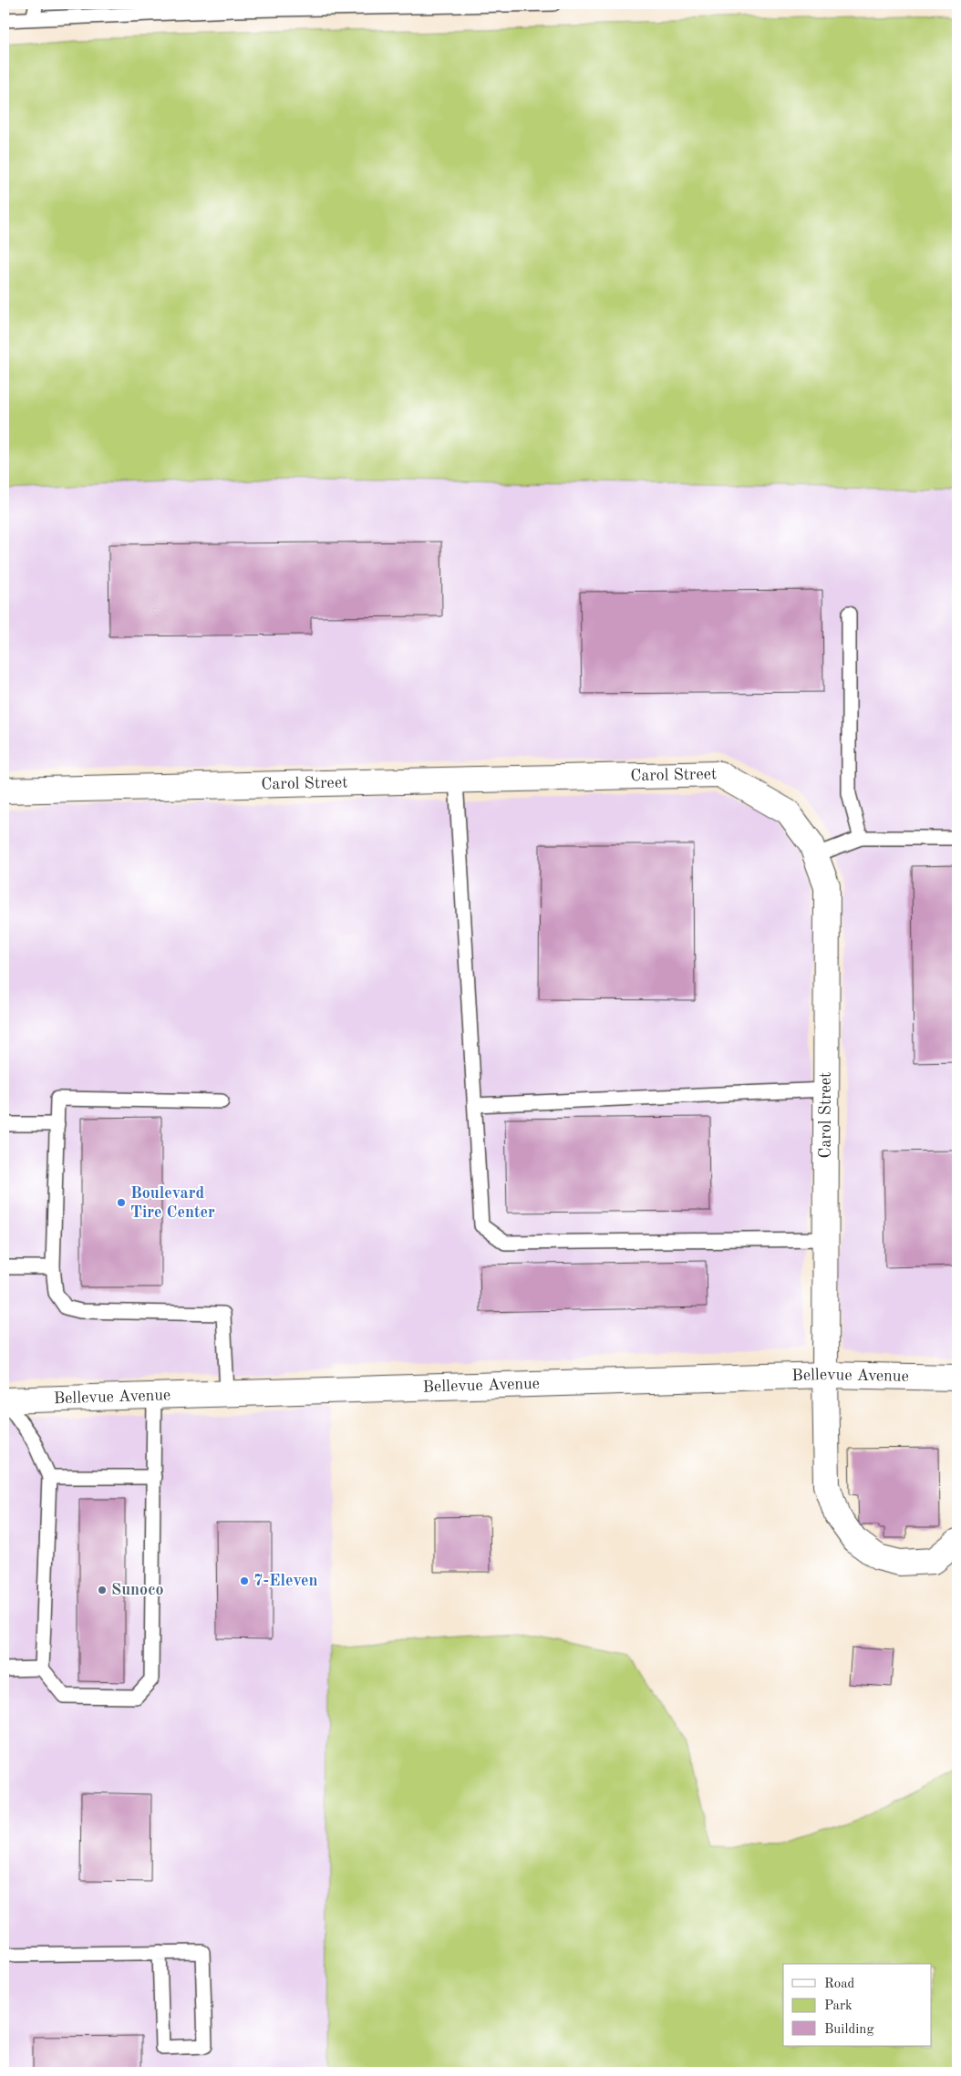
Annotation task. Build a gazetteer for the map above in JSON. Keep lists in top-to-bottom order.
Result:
{
  "streets": {
    "street": ["Carol Street", "Bellevue Avenue"]
  },
  "crossings": [
    ["Carol Street", "Bellevue Avenue"]
  ],
  "places": ["Boulevard Tire Center", "7-Eleven", "Sunoco"],
  "legend": ["Road", "Park", "Building"]
}
